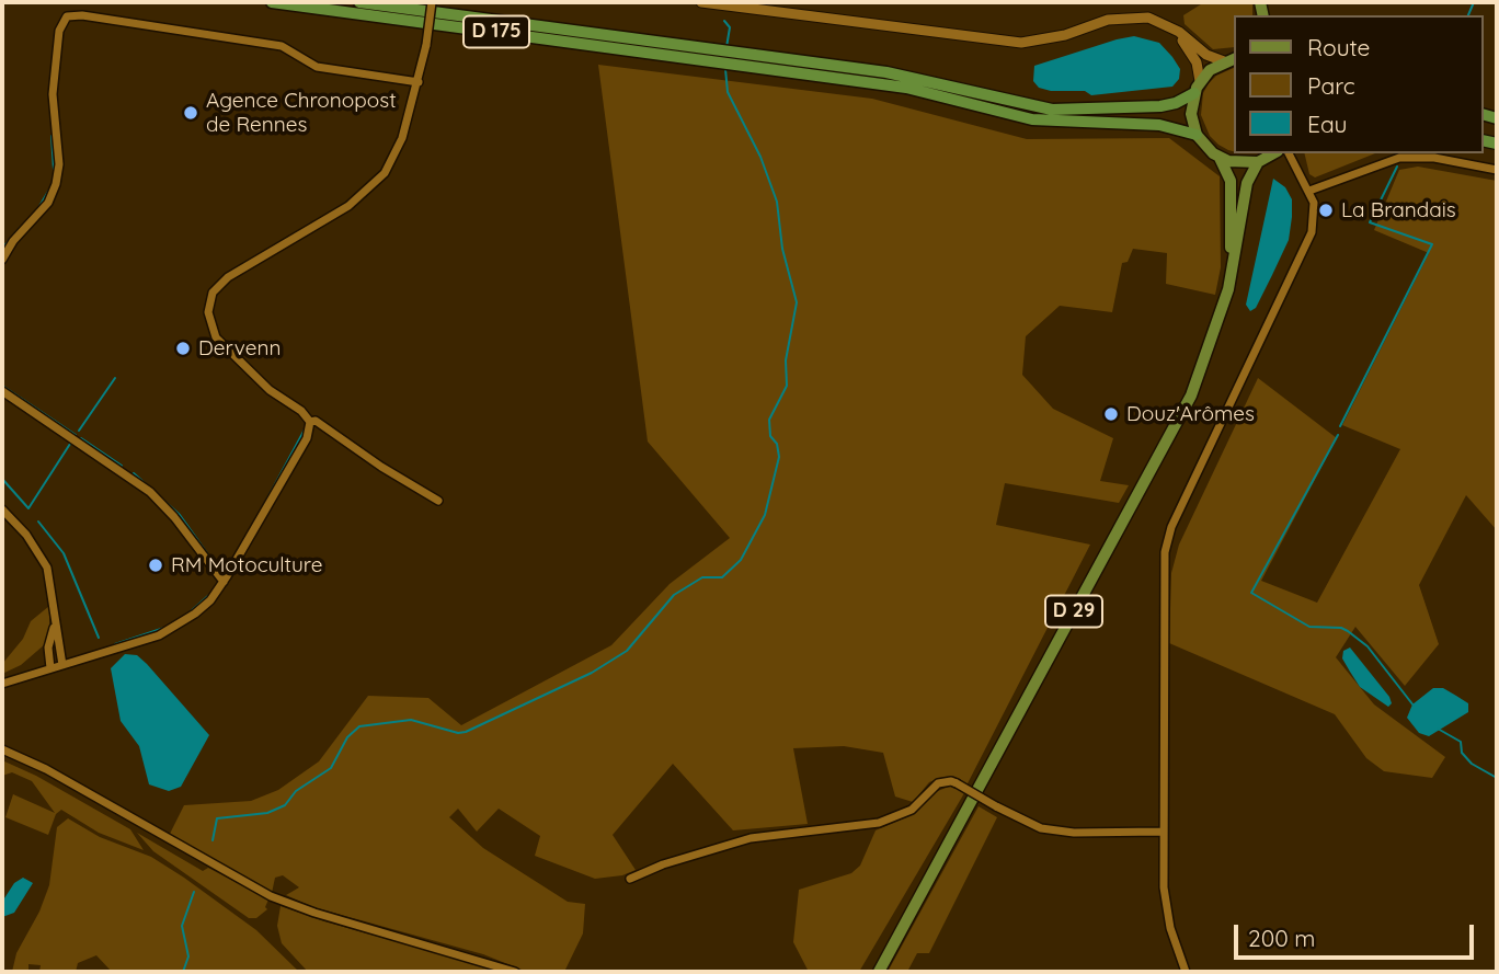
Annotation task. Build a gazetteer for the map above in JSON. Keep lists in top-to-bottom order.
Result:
{
  "streets": {
    "highway": ["D 175"],
    "main road": ["D 29"]
  },
  "places": [
    "Agence Chronopost de Rennes",
    "La Brandais",
    "Dervenn",
    "Douz'Arômes",
    "RM Motoculture"
  ],
  "legend": ["Route", "Parc", "Eau"],
  "scale_bar": "200 m"
}
